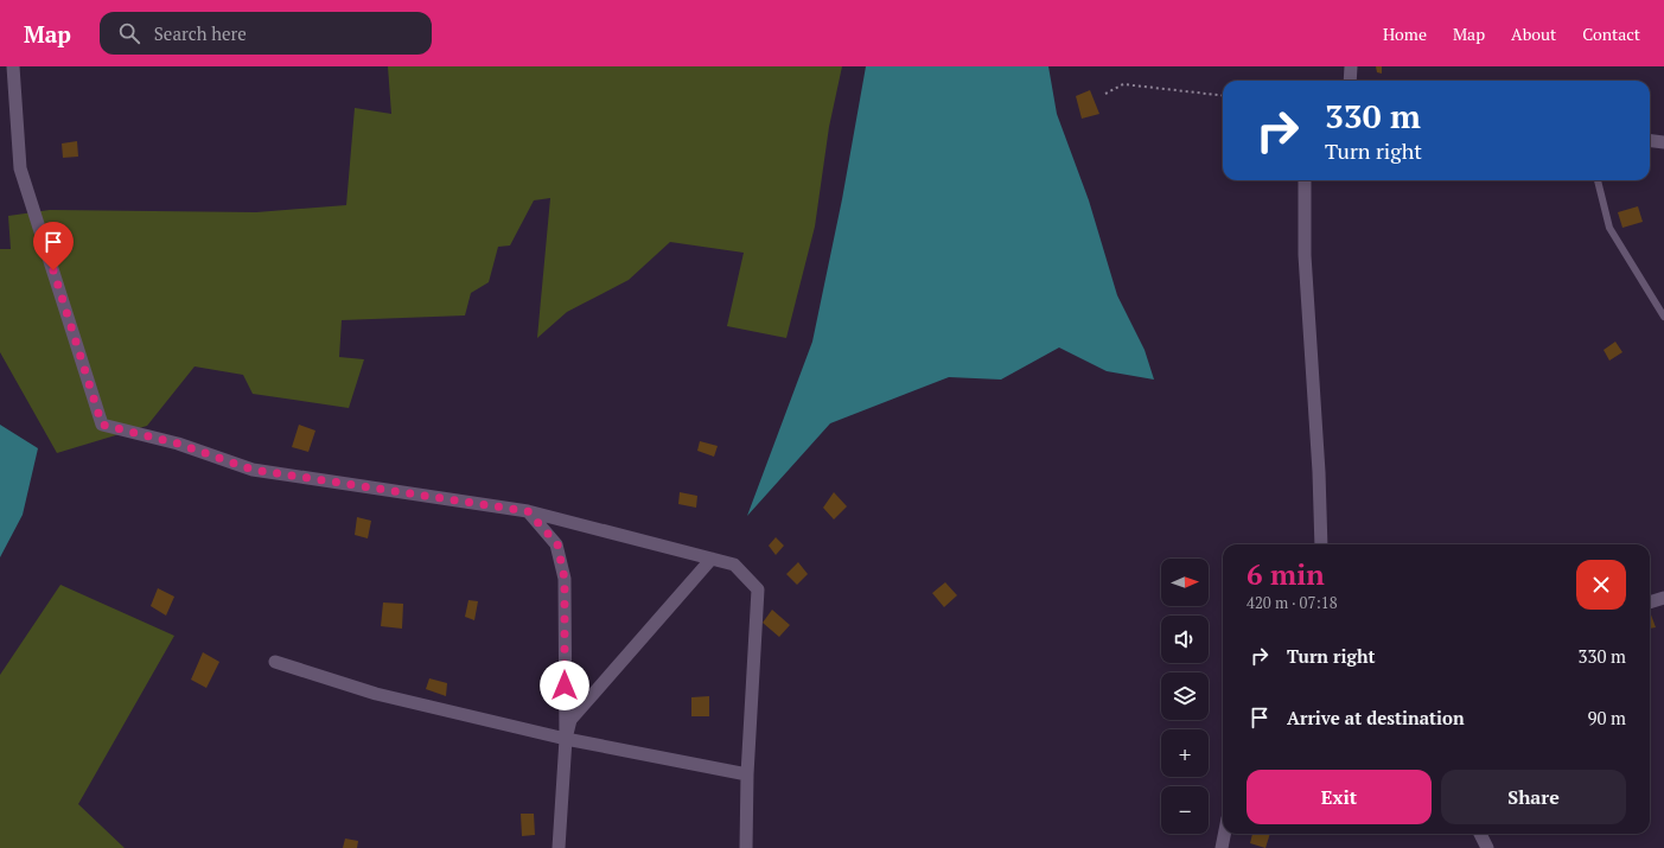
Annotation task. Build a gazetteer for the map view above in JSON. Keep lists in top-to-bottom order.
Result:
{
  "north": "right",
  "page": {
    "header": "Map",
    "search": "Search here",
    "nav": [
      "Home",
      "Map",
      "About",
      "Contact"
    ],
    "turn": ["330 m", "Turn right"],
    "heading": ["6 min", "420 m · 07:18"],
    "map_buttons": ["+", "−"],
    "list": [
      {
        "name": "Turn right",
        "value": "330 m"
      },
      {
        "name": "Arrive at destination",
        "value": "90 m"
      }
    ],
    "buttons": ["Exit", "Share"]
  }
}
